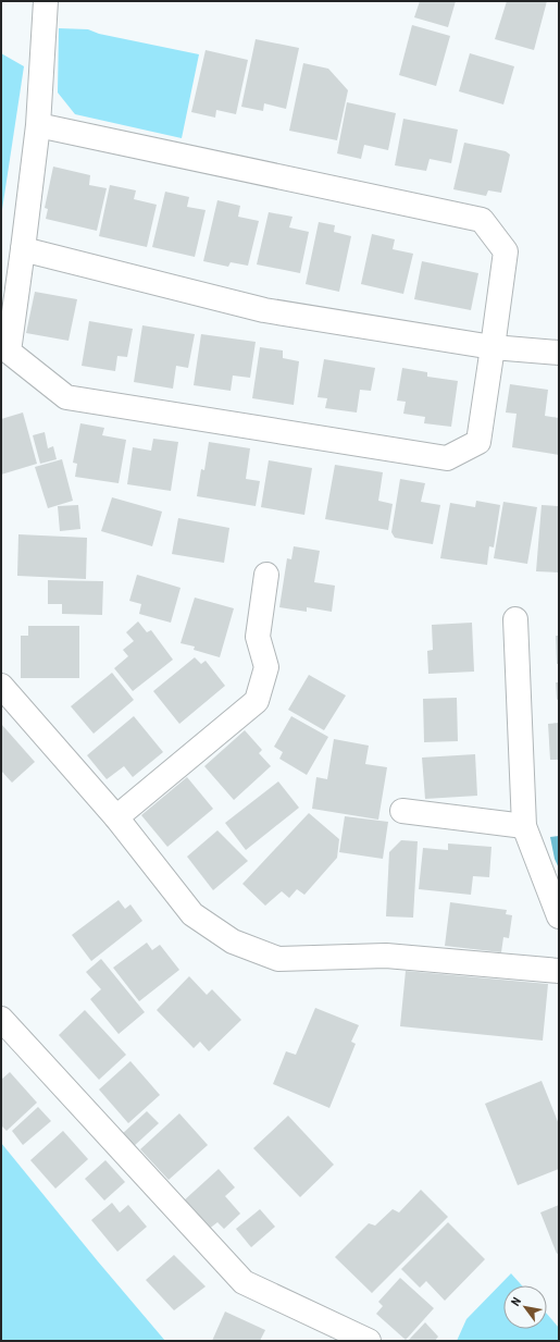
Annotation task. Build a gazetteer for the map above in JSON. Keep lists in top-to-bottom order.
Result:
{
  "north": "top left"
}
